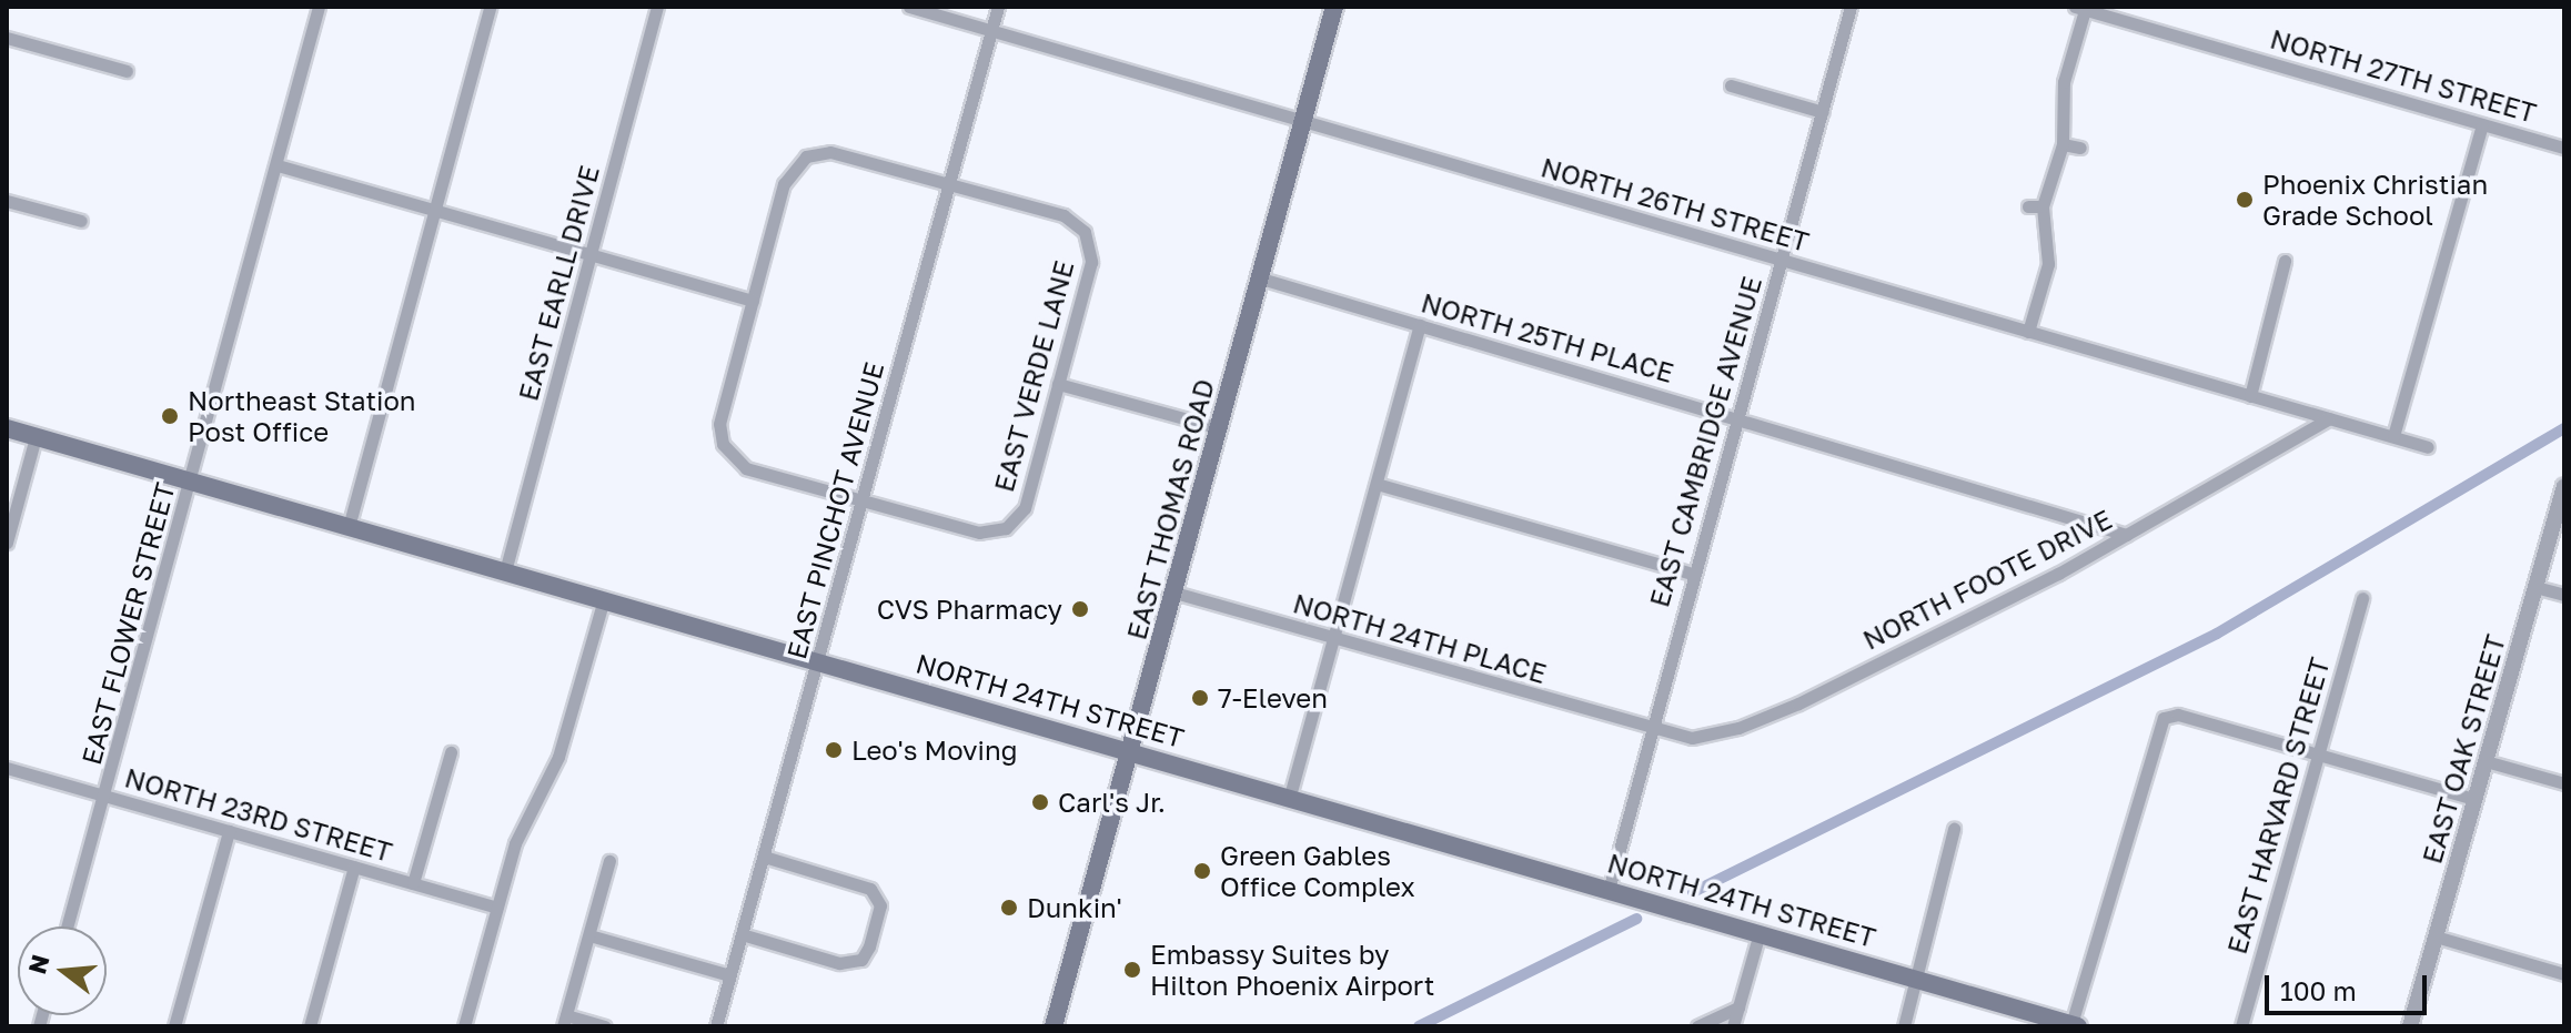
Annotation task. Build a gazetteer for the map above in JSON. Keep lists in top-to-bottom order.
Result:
{
  "streets": {
    "main road": ["EAST THOMAS ROAD", "NORTH 24TH STREET"],
    "street": [
      "NORTH 27TH STREET",
      "NORTH 26TH STREET",
      "EAST EARLL DRIVE",
      "NORTH 25TH PLACE",
      "EAST VERDE LANE",
      "EAST CAMBRIDGE AVENUE",
      "EAST PINCHOT AVENUE",
      "NORTH FOOTE DRIVE",
      "EAST FLOWER STREET",
      "NORTH 24TH PLACE",
      "EAST OAK STREET",
      "EAST HARVARD STREET",
      "NORTH 23RD STREET"
    ]
  },
  "crossings": [
    ["NORTH 26TH STREET", "EAST CAMBRIDGE AVENUE"],
    ["NORTH 26TH STREET", "EAST THOMAS ROAD"],
    ["NORTH 26TH STREET", "EAST PINCHOT AVENUE"],
    ["NORTH 26TH STREET", "NORTH FOOTE DRIVE"],
    ["EAST EARLL DRIVE", "NORTH 24TH STREET"],
    ["NORTH 25TH PLACE", "EAST CAMBRIDGE AVENUE"],
    ["NORTH 25TH PLACE", "EAST THOMAS ROAD"],
    ["NORTH 25TH PLACE", "NORTH FOOTE DRIVE"],
    ["EAST VERDE LANE", "EAST PINCHOT AVENUE"],
    ["EAST CAMBRIDGE AVENUE", "NORTH FOOTE DRIVE"],
    ["EAST CAMBRIDGE AVENUE", "NORTH 24TH PLACE"],
    ["EAST CAMBRIDGE AVENUE", "NORTH 24TH STREET"],
    ["EAST THOMAS ROAD", "NORTH 24TH PLACE"],
    ["EAST THOMAS ROAD", "NORTH 24TH STREET"],
    ["EAST PINCHOT AVENUE", "NORTH 24TH STREET"],
    ["NORTH FOOTE DRIVE", "NORTH 24TH PLACE"],
    ["EAST FLOWER STREET", "NORTH 24TH STREET"],
    ["EAST FLOWER STREET", "NORTH 23RD STREET"]
  ],
  "places": [
    "Phoenix Christian Grade School",
    "Northeast Station Post Office",
    "CVS Pharmacy",
    "7-Eleven",
    "Leo's Moving",
    "Carl's Jr.",
    "Green Gables Office Complex",
    "Dunkin'",
    "Embassy Suites by Hilton Phoenix Airport"
  ],
  "scale_bar": "100 m",
  "north": "left"
}
